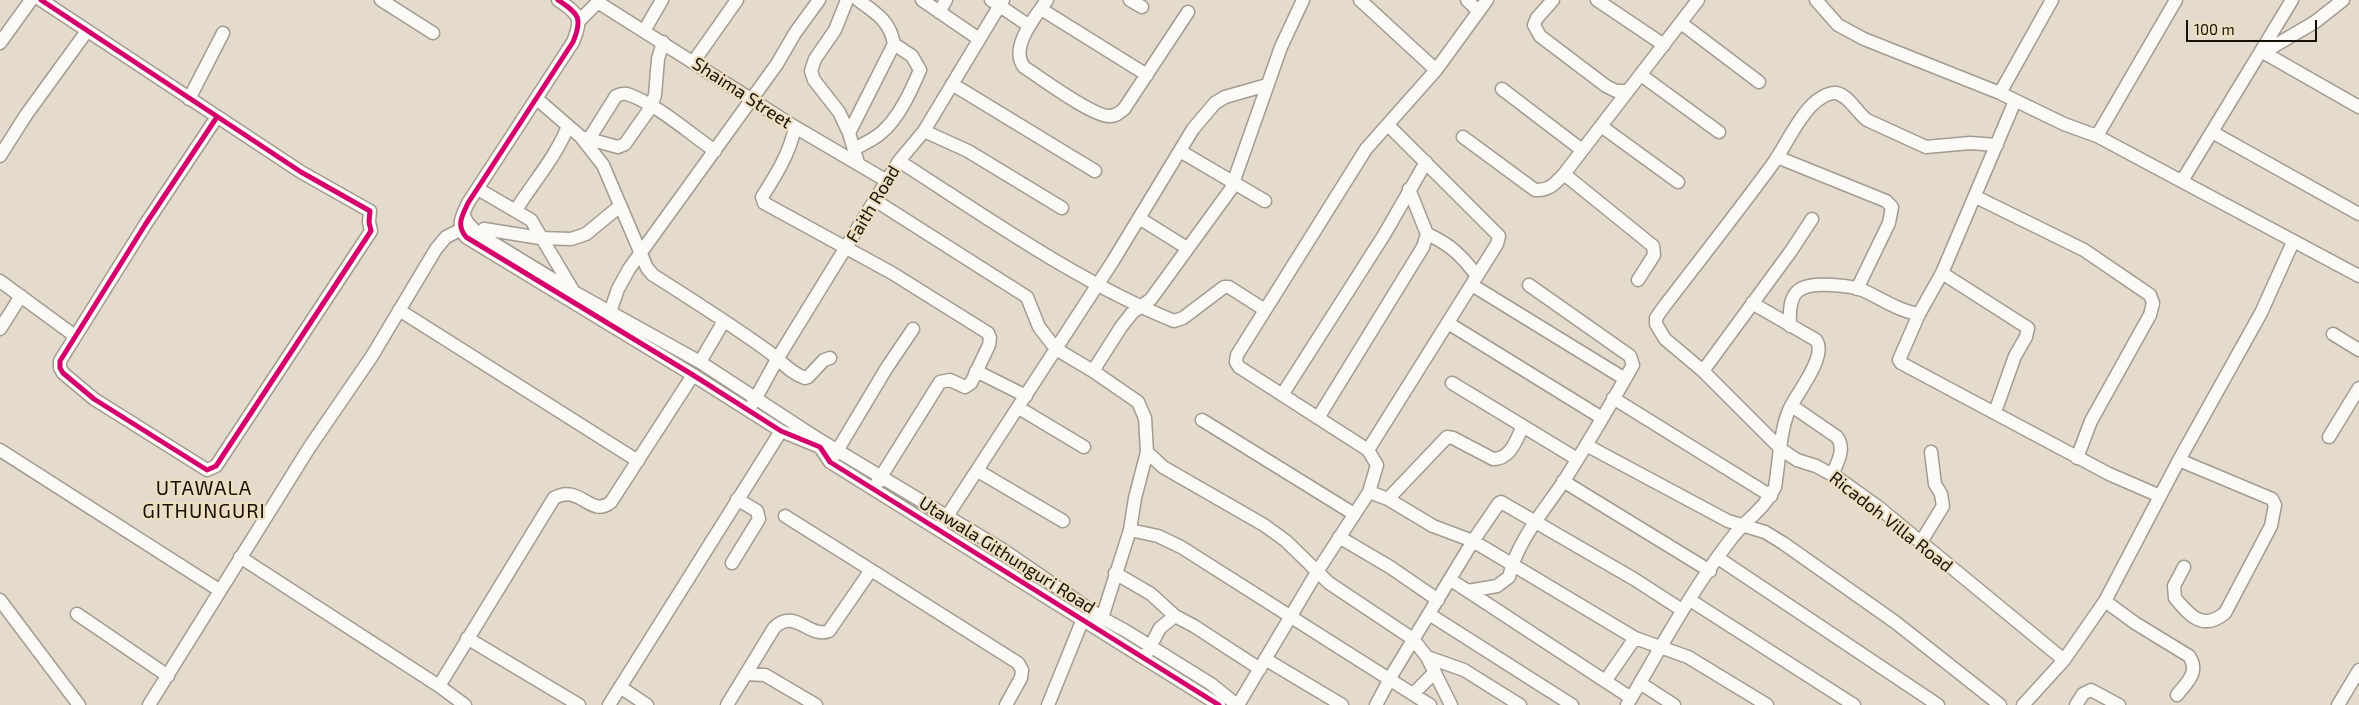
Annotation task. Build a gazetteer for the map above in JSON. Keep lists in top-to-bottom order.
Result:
{
  "streets": {
    "street": [
      "Shaima Street",
      "Faith Road",
      "Ricadoh Villa Road",
      "Utawala Githunguri Road"
    ]
  },
  "crossings": [
    ["Shaima Street", "Faith Road"],
    ["Faith Road", "Utawala Githunguri Road"]
  ],
  "districts": ["UTAWALA GITHUNGURI"],
  "scale_bar": "100 m"
}
